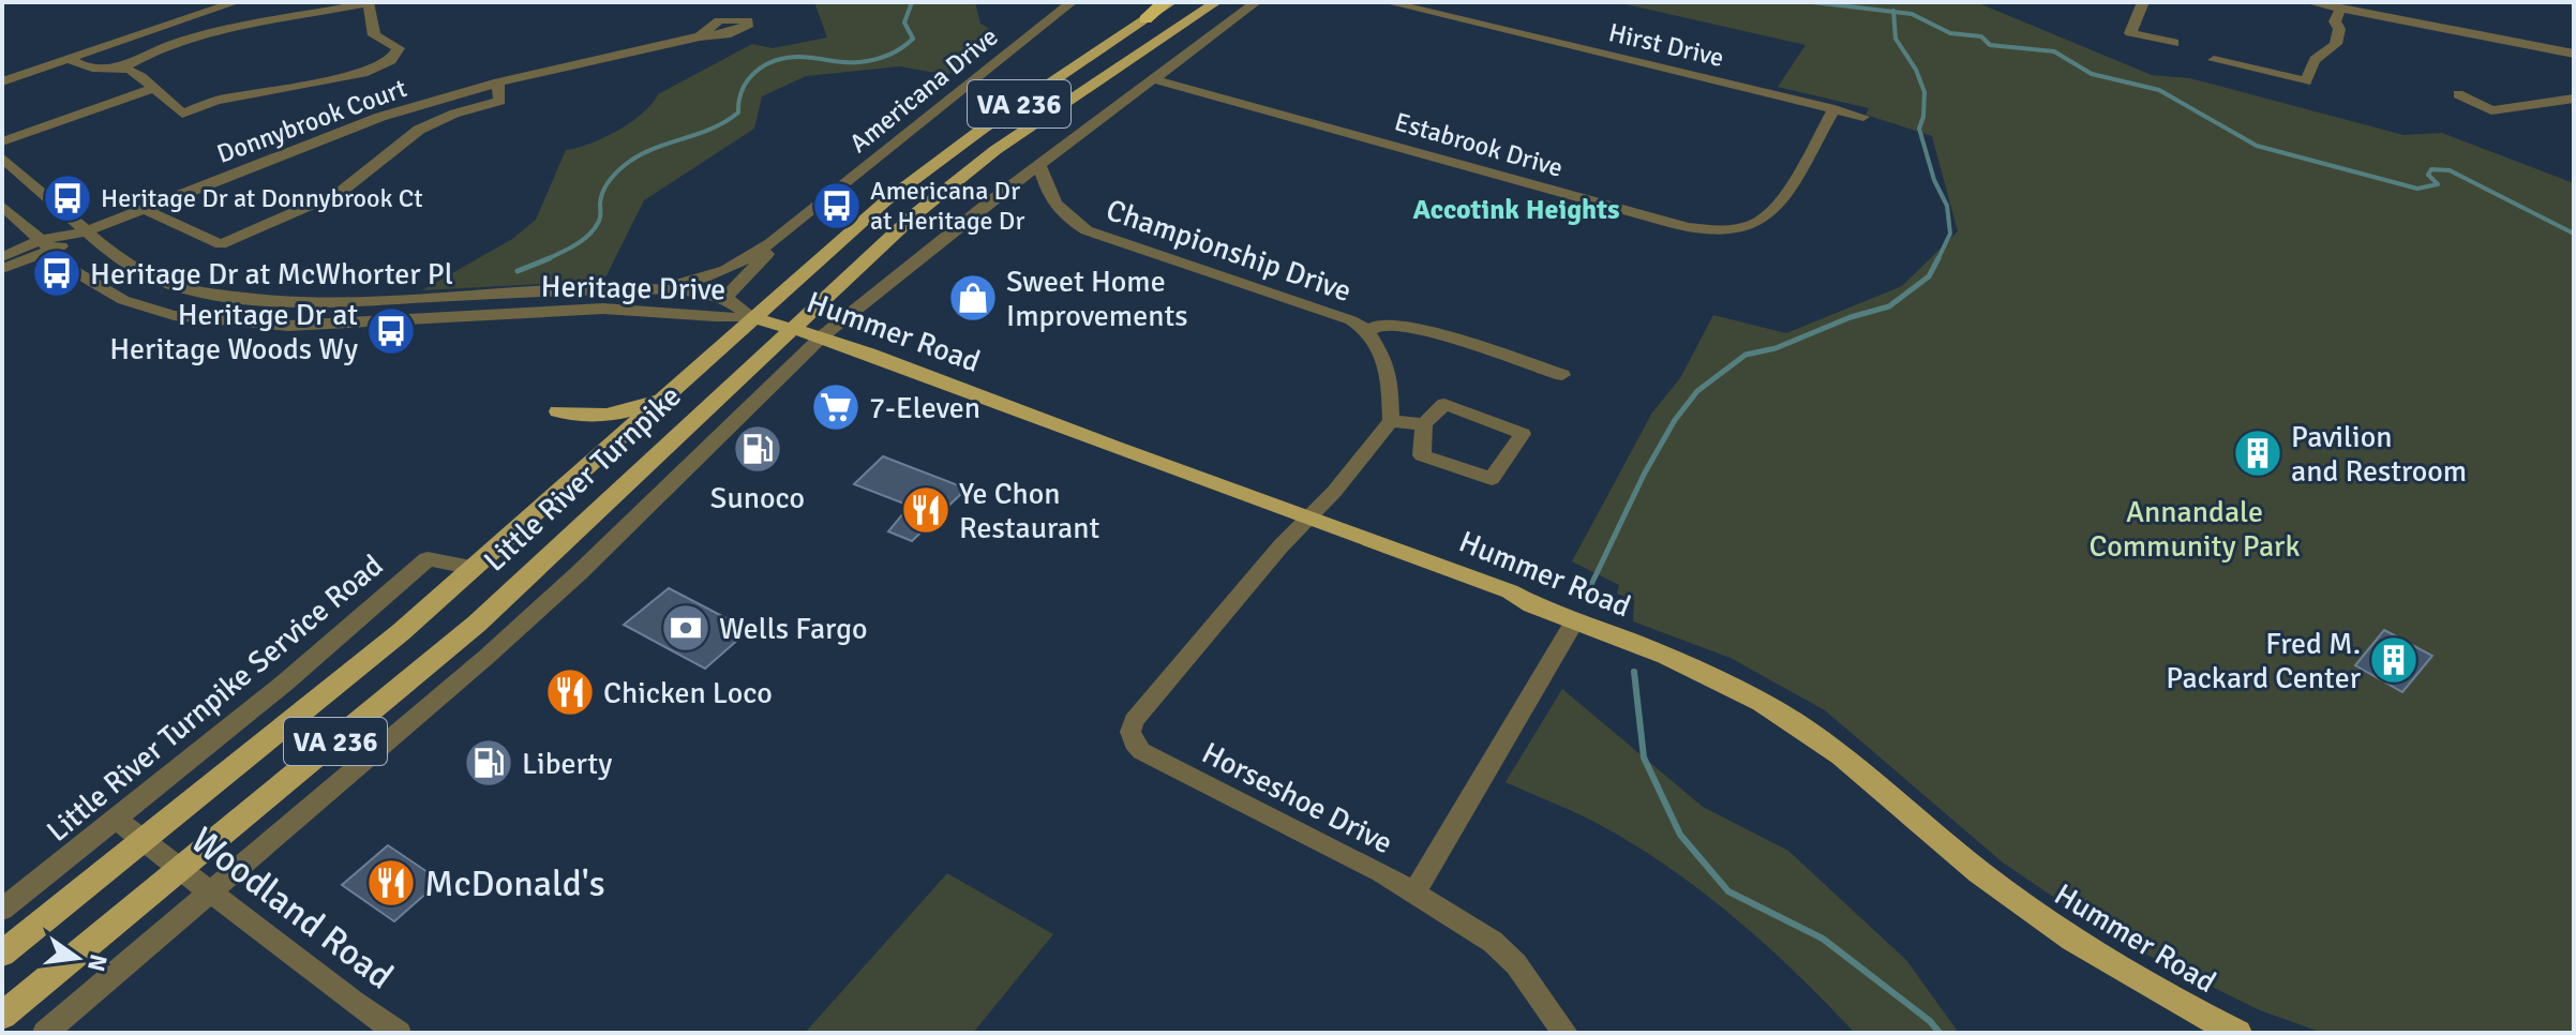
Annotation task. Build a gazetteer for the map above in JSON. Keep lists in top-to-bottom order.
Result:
{
  "streets": {
    "main road": ["VA 236", "Hummer Road", "Little River Turnpike"],
    "street": [
      "Hirst Drive",
      "Americana Drive",
      "Donnybrook Court",
      "Estabrook Drive",
      "Championship Drive",
      "Heritage Drive",
      "Little River Turnpike Service Road",
      "Horseshoe Drive",
      "Woodland Road"
    ]
  },
  "crossings": [
    ["Hirst Drive", "Estabrook Drive"],
    ["Americana Drive", "Heritage Drive"],
    ["Donnybrook Court", "Heritage Drive"],
    ["Heritage Drive", "Hummer Road"],
    ["Heritage Drive", "Little River Turnpike"],
    ["Hummer Road", "Little River Turnpike"],
    ["Hummer Road", "Horseshoe Drive"],
    ["Little River Turnpike", "Little River Turnpike Service Road"],
    ["Little River Turnpike", "Woodland Road"],
    ["Little River Turnpike Service Road", "Woodland Road"]
  ],
  "districts": ["Accotink Heights"],
  "parks": ["Annandale Community Park"],
  "places": {
    "bus stop": [
      "Heritage Dr at Donnybrook Ct",
      "Americana Dr at Heritage Dr",
      "Heritage Dr at McWhorter Pl",
      "Heritage Dr at Heritage Woods Wy"
    ],
    "shop": ["Sweet Home Improvements"],
    "supermarket": ["7-Eleven"],
    "fuel station": ["Sunoco", "Liberty"],
    "building": ["Pavilion and Restroom", "Fred M. Packard Center"],
    "restaurant": ["Ye Chon Restaurant", "Chicken Loco", "McDonald's"],
    "bank": ["Wells Fargo"]
  },
  "north": "right"
}
